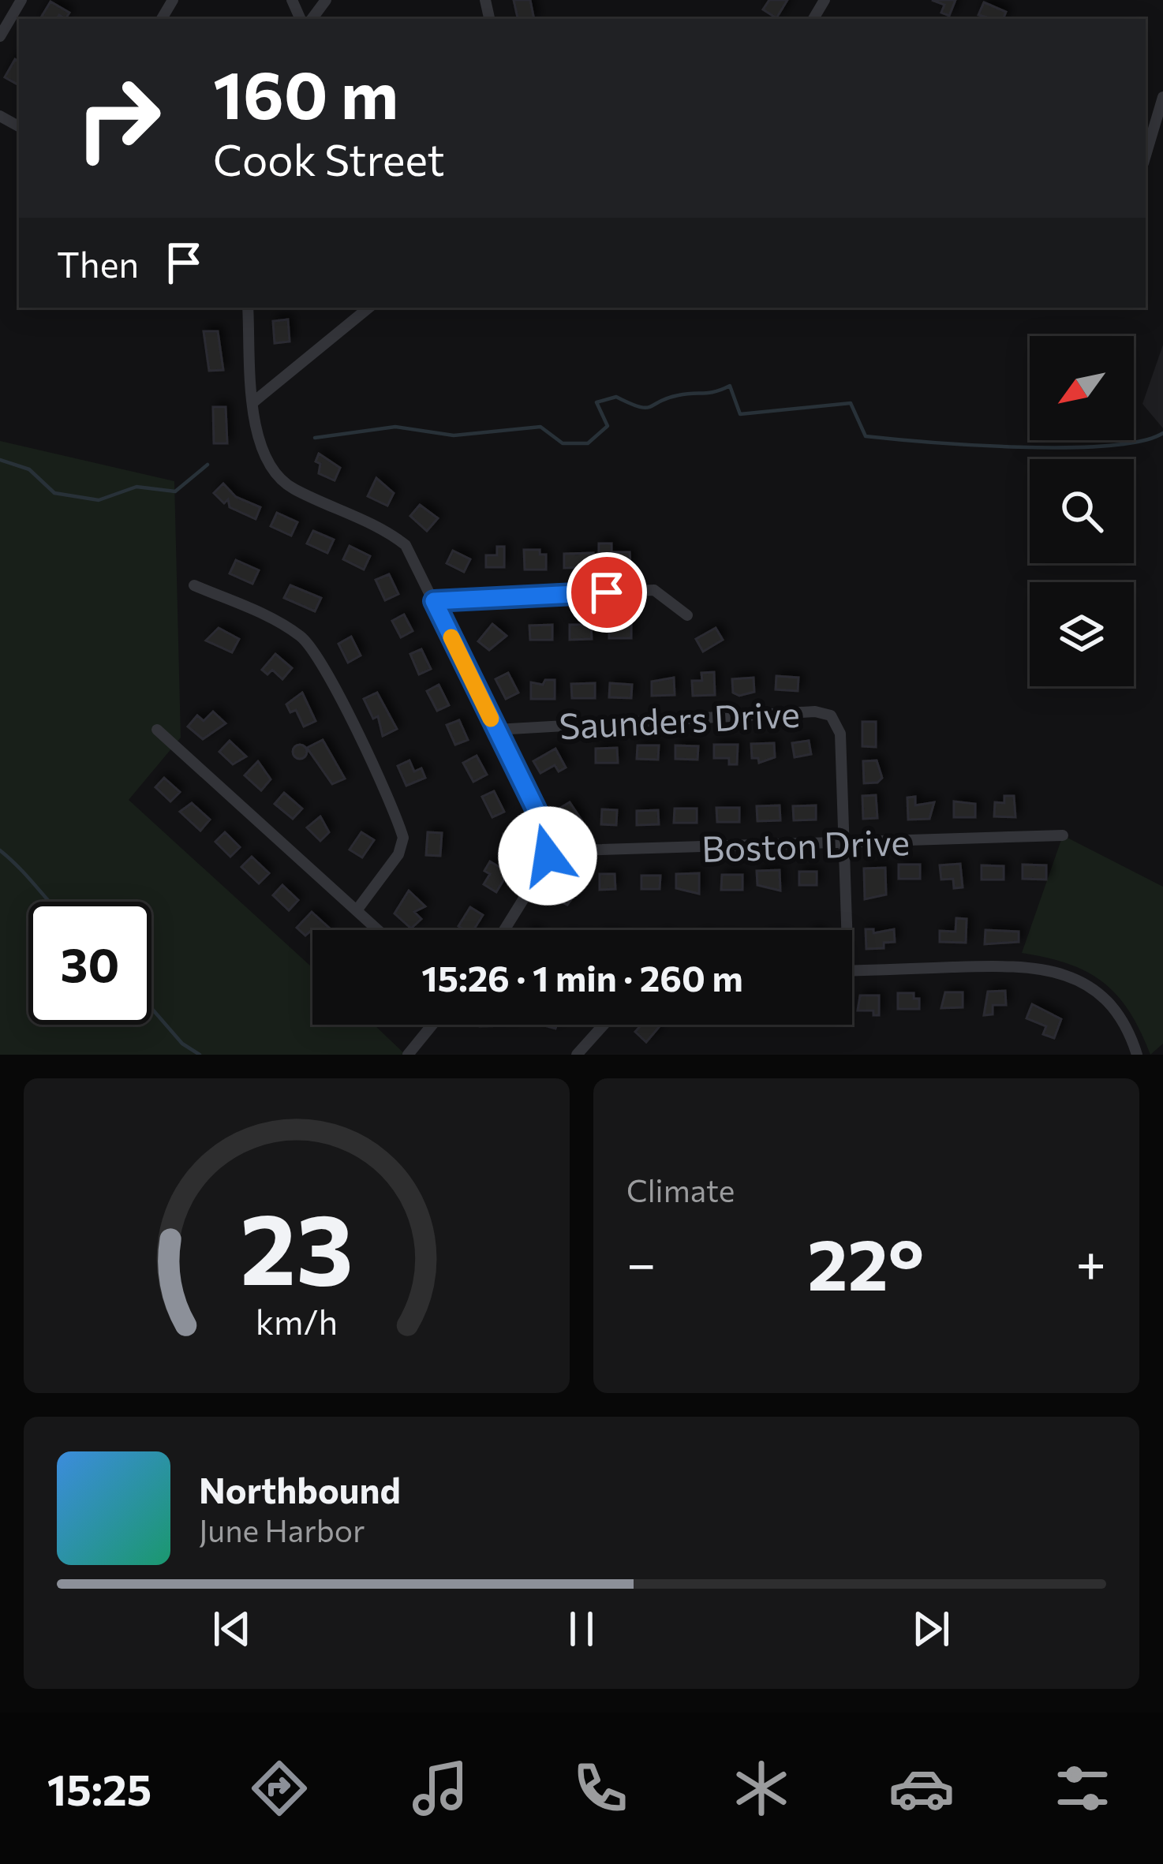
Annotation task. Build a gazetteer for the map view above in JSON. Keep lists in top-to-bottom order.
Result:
{
  "streets": {
    "street": ["Saunders Drive", "Boston Drive"]
  },
  "crossings": [
    ["Saunders Drive", "Boston Drive"]
  ],
  "north": "bottom left",
  "page": {
    "turn": ["160 m", "Cook Street"],
    "then": "Then",
    "limit": "30",
    "trip": "15:26 · 1 min · 260 m",
    "tile": "Climate",
    "heat": ["−", "22°", "+"],
    "song": ["Northbound", "June Harbor"],
    "tabs": "15:25",
    "gauge": ["23", "km/h"]
  }
}
